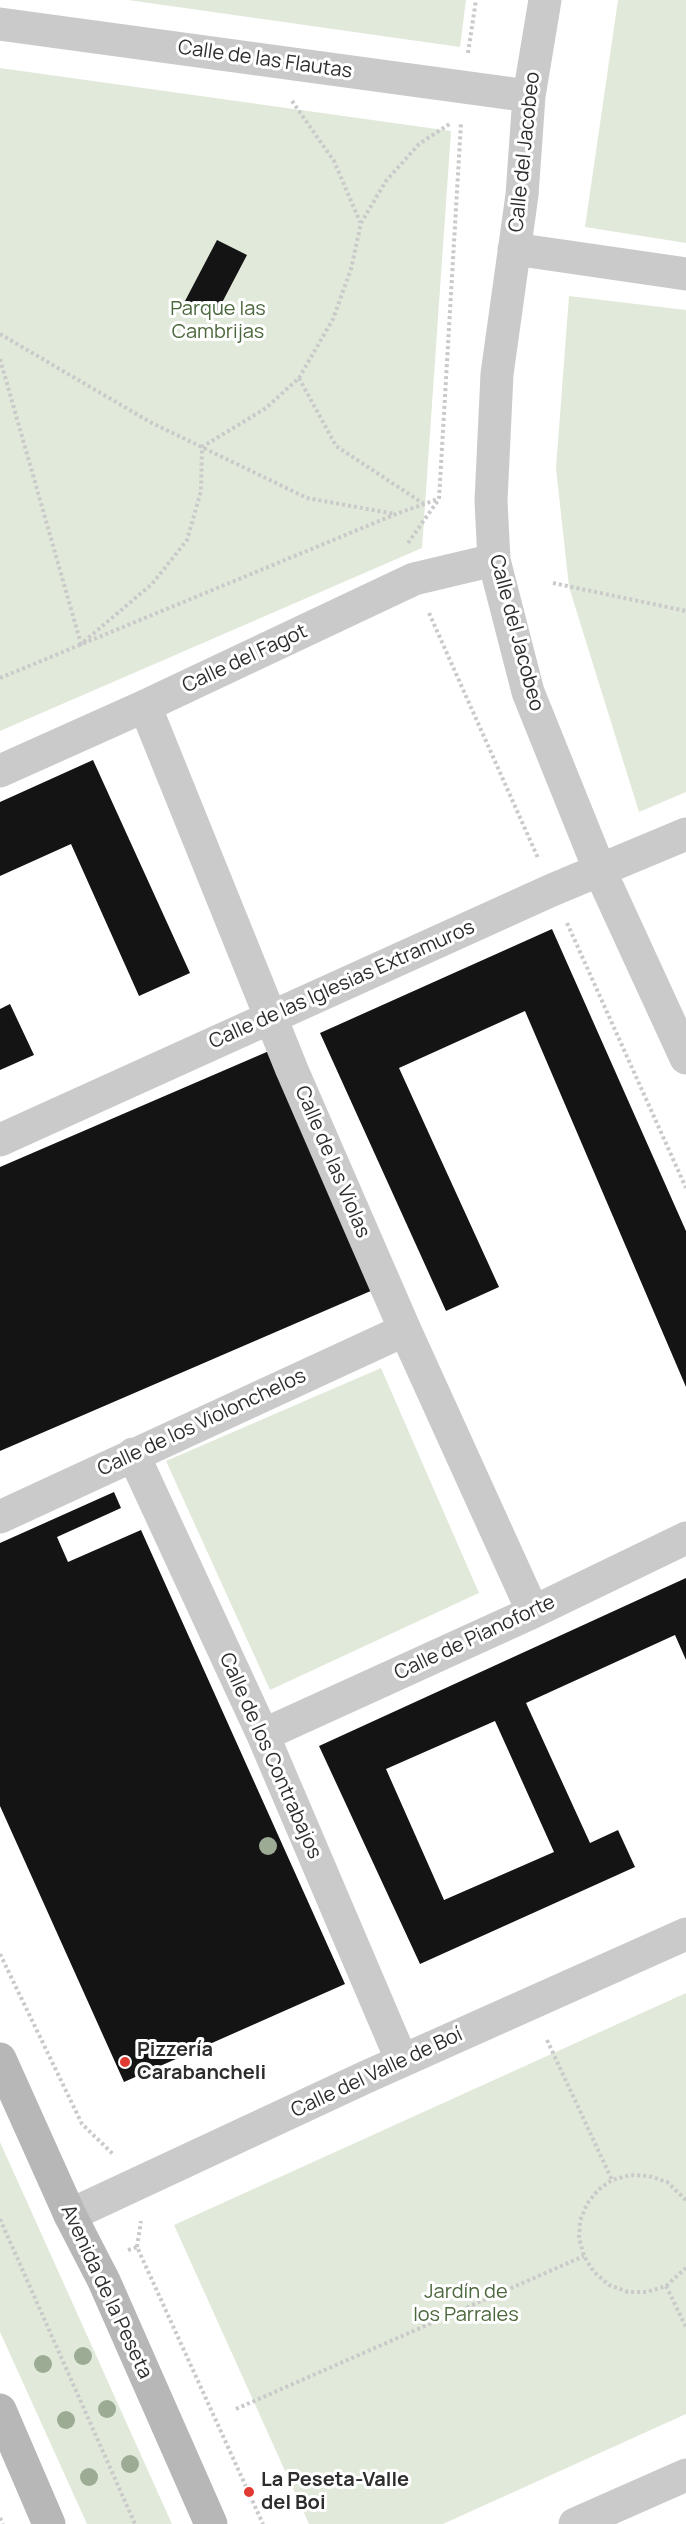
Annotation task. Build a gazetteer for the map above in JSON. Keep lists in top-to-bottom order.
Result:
{
  "streets": {
    "street": [
      "Calle de las Flautas",
      "Calle del Jacobeo",
      "Calle del Fagot",
      "Calle de las Iglesias Extramuros",
      "Calle de las Violas",
      "Calle de los Violonchelos",
      "Calle de Pianoforte",
      "Calle de los Contrabajos",
      "Calle del Valle de Boí",
      "Avenida de la Peseta"
    ]
  },
  "crossings": [
    ["Calle de las Flautas", "Calle del Jacobeo"],
    ["Calle del Jacobeo", "Calle del Fagot"],
    ["Calle del Jacobeo", "Calle de las Iglesias Extramuros"],
    ["Calle del Fagot", "Calle de las Violas"],
    ["Calle de las Iglesias Extramuros", "Calle de las Violas"],
    ["Calle de las Violas", "Calle de los Violonchelos"],
    ["Calle de las Violas", "Calle de Pianoforte"],
    ["Calle de los Violonchelos", "Calle de los Contrabajos"],
    ["Calle de Pianoforte", "Calle de los Contrabajos"],
    ["Calle de los Contrabajos", "Calle del Valle de Boí"],
    ["Calle del Valle de Boí", "Avenida de la Peseta"]
  ],
  "parks": ["Parque las Cambrijas", "Jardín de los Parrales"],
  "places": ["Pizzería Carabancheli", "La Peseta-Valle del Boi"]
}
